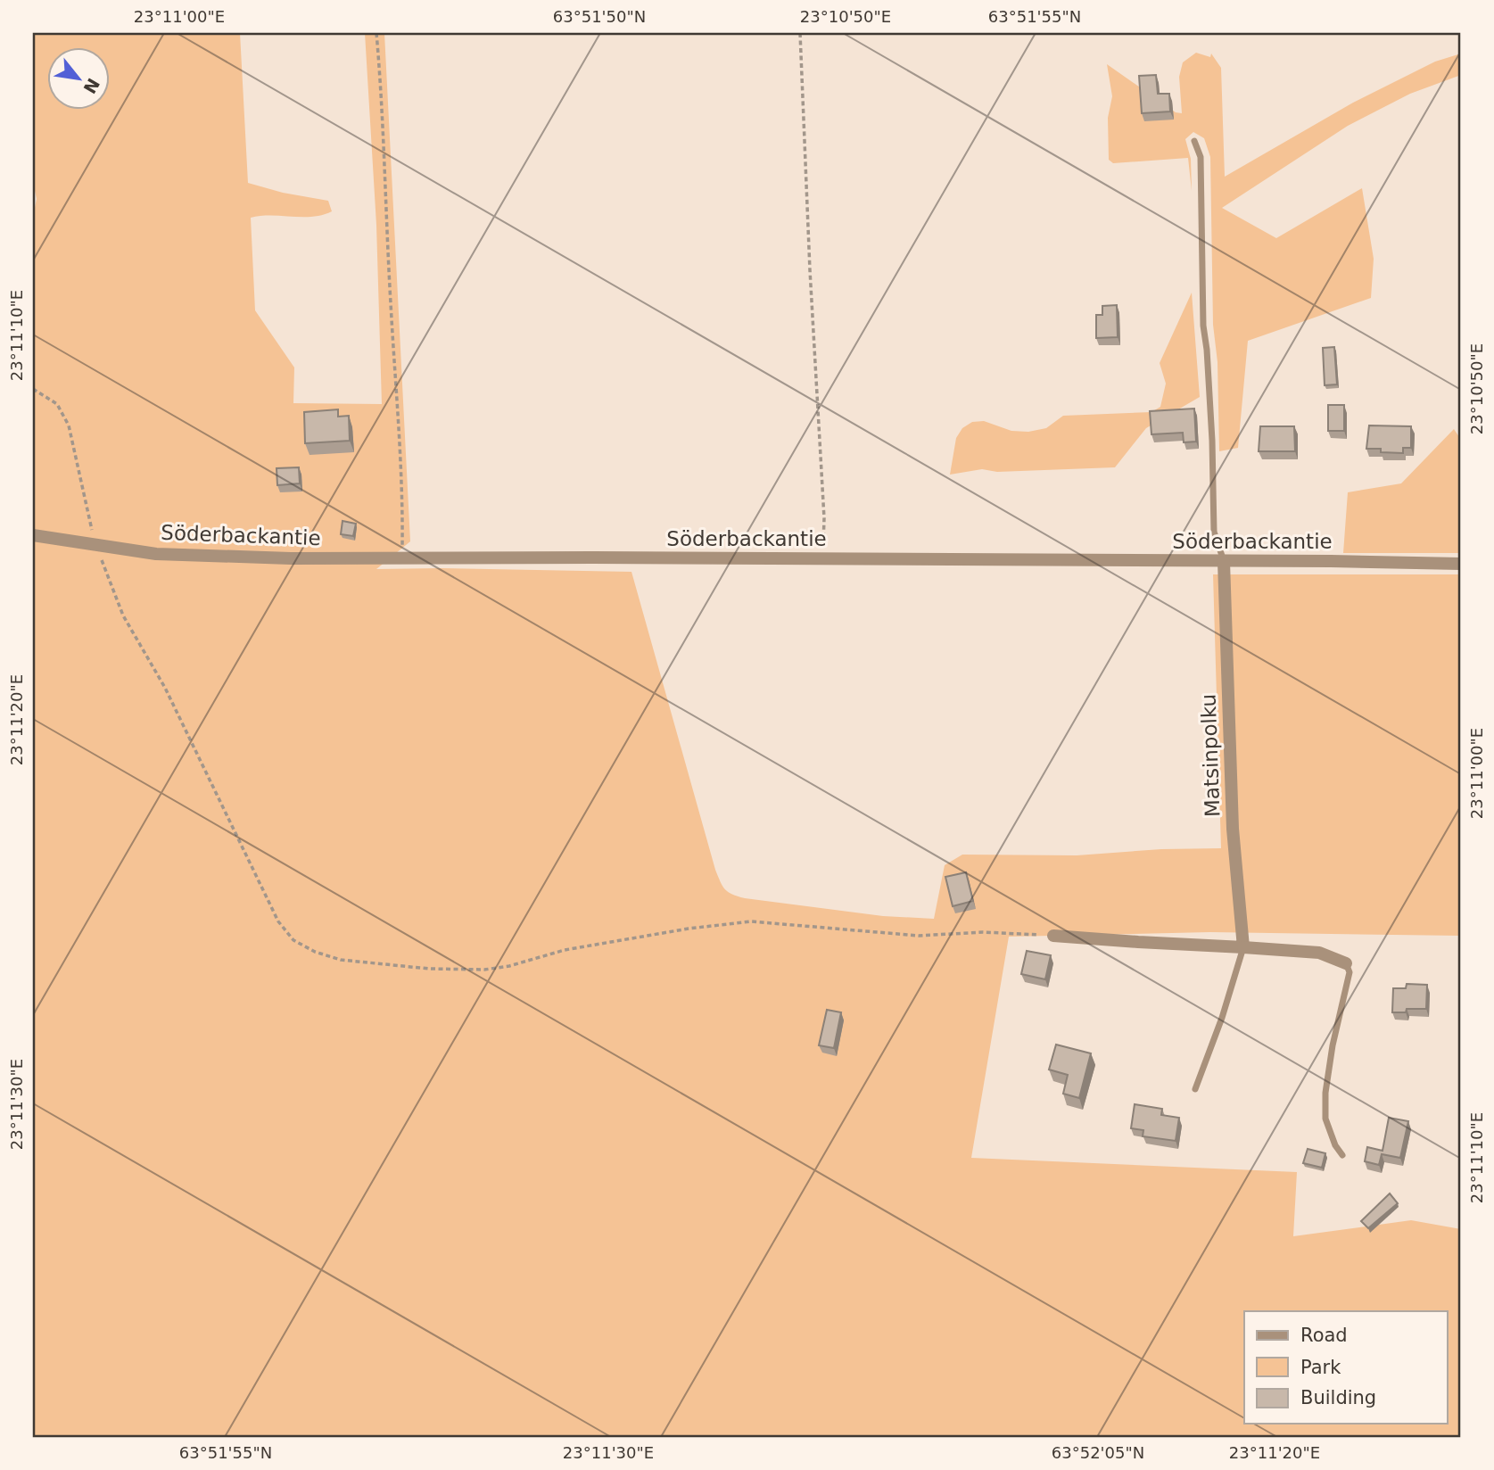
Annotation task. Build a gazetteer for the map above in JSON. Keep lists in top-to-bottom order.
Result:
{
  "streets": {
    "street": ["Söderbackantie", "Matsinpolku"]
  },
  "crossings": [
    ["Söderbackantie", "Matsinpolku"]
  ],
  "legend": ["Road", "Park", "Building"],
  "north": "bottom right",
  "coordinates": [
    "23°11'00\"E",
    "63°51'50\"N",
    "23°10'50\"E",
    "63°51'55\"N",
    "23°11'10\"E",
    "23°11'20\"E",
    "23°11'30\"E",
    "63°52'05\"N"
  ]
}
